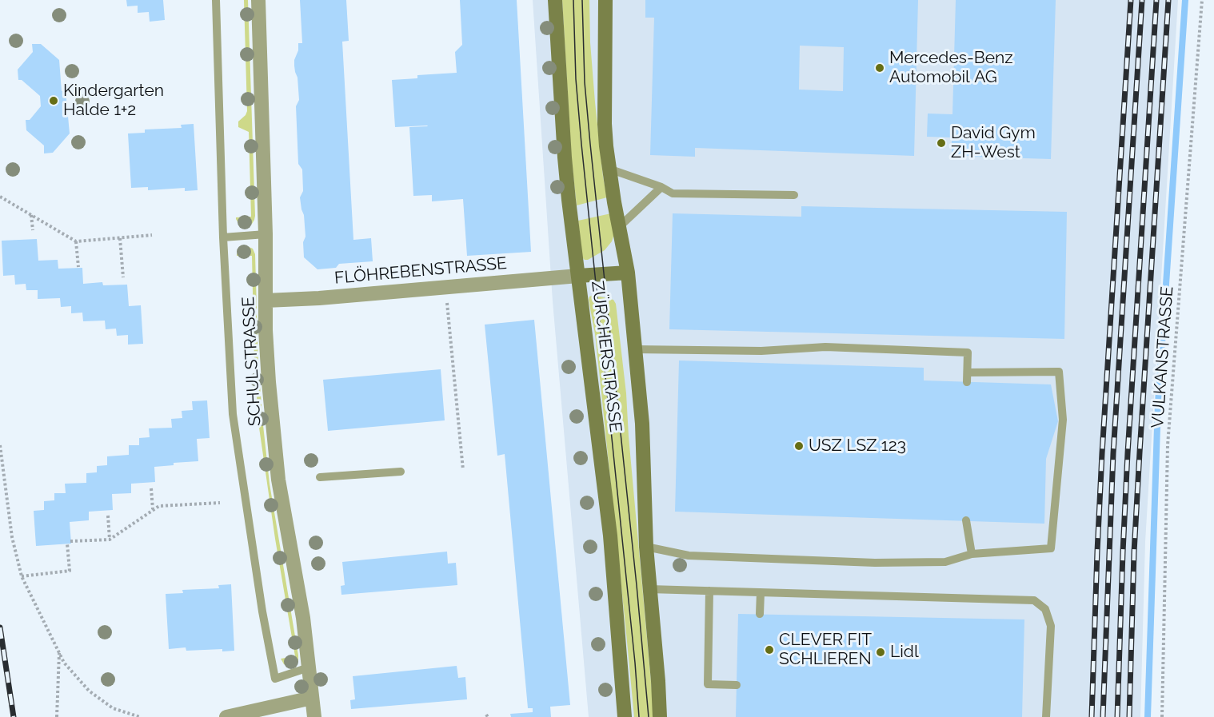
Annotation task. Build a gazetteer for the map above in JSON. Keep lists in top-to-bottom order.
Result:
{
  "streets": {
    "main road": ["ZÜRCHERSTRASSE"],
    "street": ["FLÖHREBENSTRASSE", "SCHULSTRASSE"],
    "path": ["VULKANSTRASSE"]
  },
  "crossings": [
    ["FLÖHREBENSTRASSE", "ZÜRCHERSTRASSE"],
    ["FLÖHREBENSTRASSE", "SCHULSTRASSE"]
  ],
  "places": [
    "Mercedes-Benz Automobil AG",
    "Kindergarten Halde 1+2",
    "David Gym ZH-West",
    "USZ LSZ 123",
    "CLEVER FIT SCHLIEREN",
    "Lidl"
  ]
}
